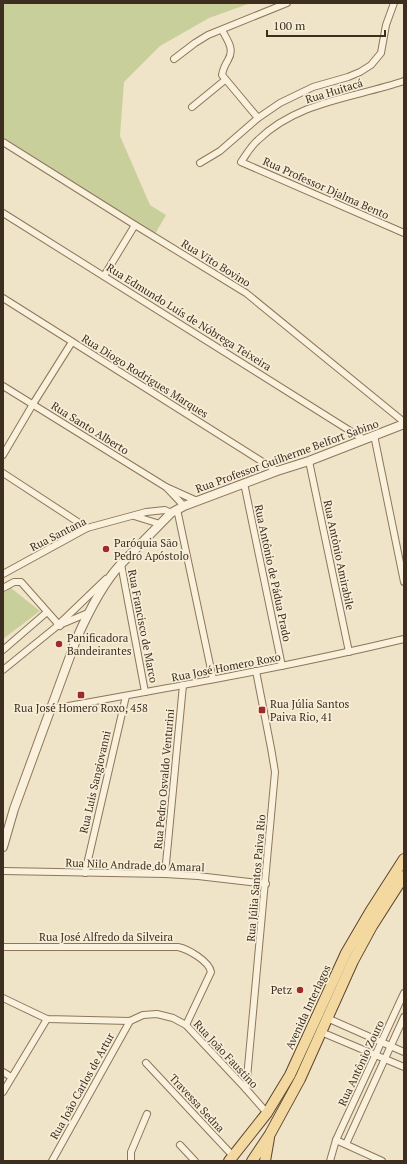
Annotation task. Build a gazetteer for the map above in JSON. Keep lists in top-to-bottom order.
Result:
{
  "streets": {
    "main road": ["Avenida Interlagos"],
    "street": [
      "Rua Huitacá",
      "Rua Professor Djalma Bento",
      "Rua Vito Bovino",
      "Rua Edmundo Luís de Nóbrega Teixeira",
      "Rua Diogo Rodrigues Marques",
      "Rua Santo Alberto",
      "Rua Professor Guilherme Belfort Sabino",
      "Rua Santana",
      "Rua Antônio Amirabile",
      "Rua Antônio de Pádua Prado",
      "Rua Francisco de Marco",
      "Rua José Homero Roxo",
      "Rua Pedro Osvaldo Venturini",
      "Rua Luis Sangiovanni",
      "Rua Nilo Andrade do Amaral",
      "Rua Júlia Santos Paiva Rio",
      "Rua José Alfredo da Silveira",
      "Rua João Faustino",
      "Rua Antônio Zouro",
      "Rua João Carlos de Artur",
      "Travessa Sedna"
    ]
  },
  "crossings": [
    ["Rua Huitacá", "Rua Professor Djalma Bento"],
    ["Rua Vito Bovino", "Rua Professor Guilherme Belfort Sabino"],
    ["Rua Edmundo Luís de Nóbrega Teixeira", "Rua Professor Guilherme Belfort Sabino"],
    ["Rua Diogo Rodrigues Marques", "Rua Professor Guilherme Belfort Sabino"],
    ["Rua Santo Alberto", "Rua Professor Guilherme Belfort Sabino"],
    ["Rua Santo Alberto", "Rua Santana"],
    ["Rua Professor Guilherme Belfort Sabino", "Rua Santana"],
    ["Rua Professor Guilherme Belfort Sabino", "Rua Antônio Amirabile"],
    ["Rua Professor Guilherme Belfort Sabino", "Rua Antônio de Pádua Prado"],
    ["Rua Antônio Amirabile", "Rua José Homero Roxo"],
    ["Rua Antônio de Pádua Prado", "Rua José Homero Roxo"],
    ["Rua Francisco de Marco", "Rua José Homero Roxo"],
    ["Rua José Homero Roxo", "Rua Pedro Osvaldo Venturini"],
    ["Rua José Homero Roxo", "Rua Luis Sangiovanni"],
    ["Rua José Homero Roxo", "Rua Júlia Santos Paiva Rio"],
    ["Rua Pedro Osvaldo Venturini", "Rua Nilo Andrade do Amaral"],
    ["Rua Luis Sangiovanni", "Rua Nilo Andrade do Amaral"],
    ["Rua Nilo Andrade do Amaral", "Rua Júlia Santos Paiva Rio"],
    ["Rua Júlia Santos Paiva Rio", "Rua João Faustino"],
    ["Rua José Alfredo da Silveira", "Rua João Faustino"],
    ["Avenida Interlagos", "Rua João Faustino"],
    ["Avenida Interlagos", "Travessa Sedna"],
    ["Rua João Faustino", "Rua João Carlos de Artur"]
  ],
  "places": {
    "other": ["Paróquia São Pedro Apóstolo", "Panificadora Bandeirantes", "Petz"],
    "transit": ["Rua José Homero Roxo, 458", "Rua Júlia Santos Paiva Rio, 41"]
  },
  "scale_bar": "100 m"
}
